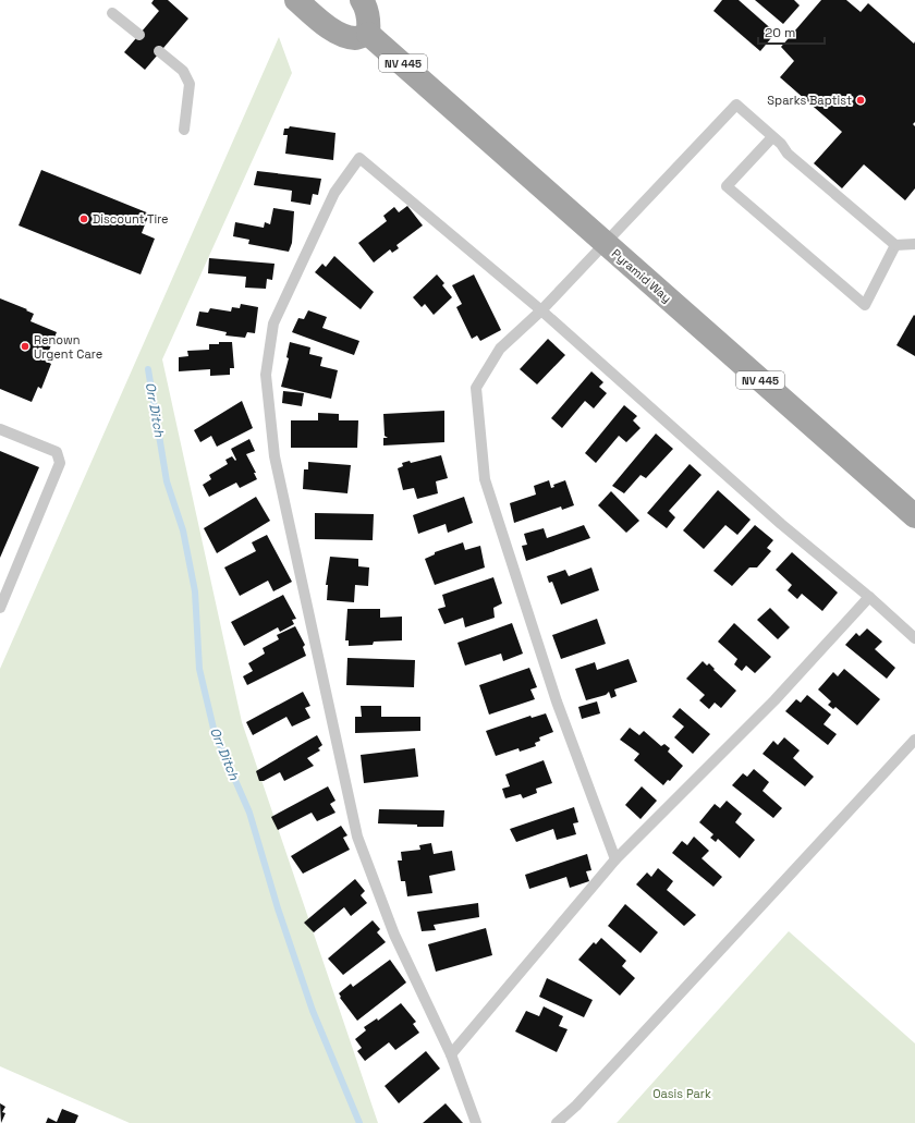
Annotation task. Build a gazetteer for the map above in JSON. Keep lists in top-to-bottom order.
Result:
{
  "streets": {
    "main road": ["NV 445", "Pyramid Way"]
  },
  "water": ["Orr Ditch"],
  "parks": ["Oasis Park"],
  "places": ["Sparks Baptist", "Discount Tire", "Renown Urgent Care"],
  "scale_bar": "20 m"
}
